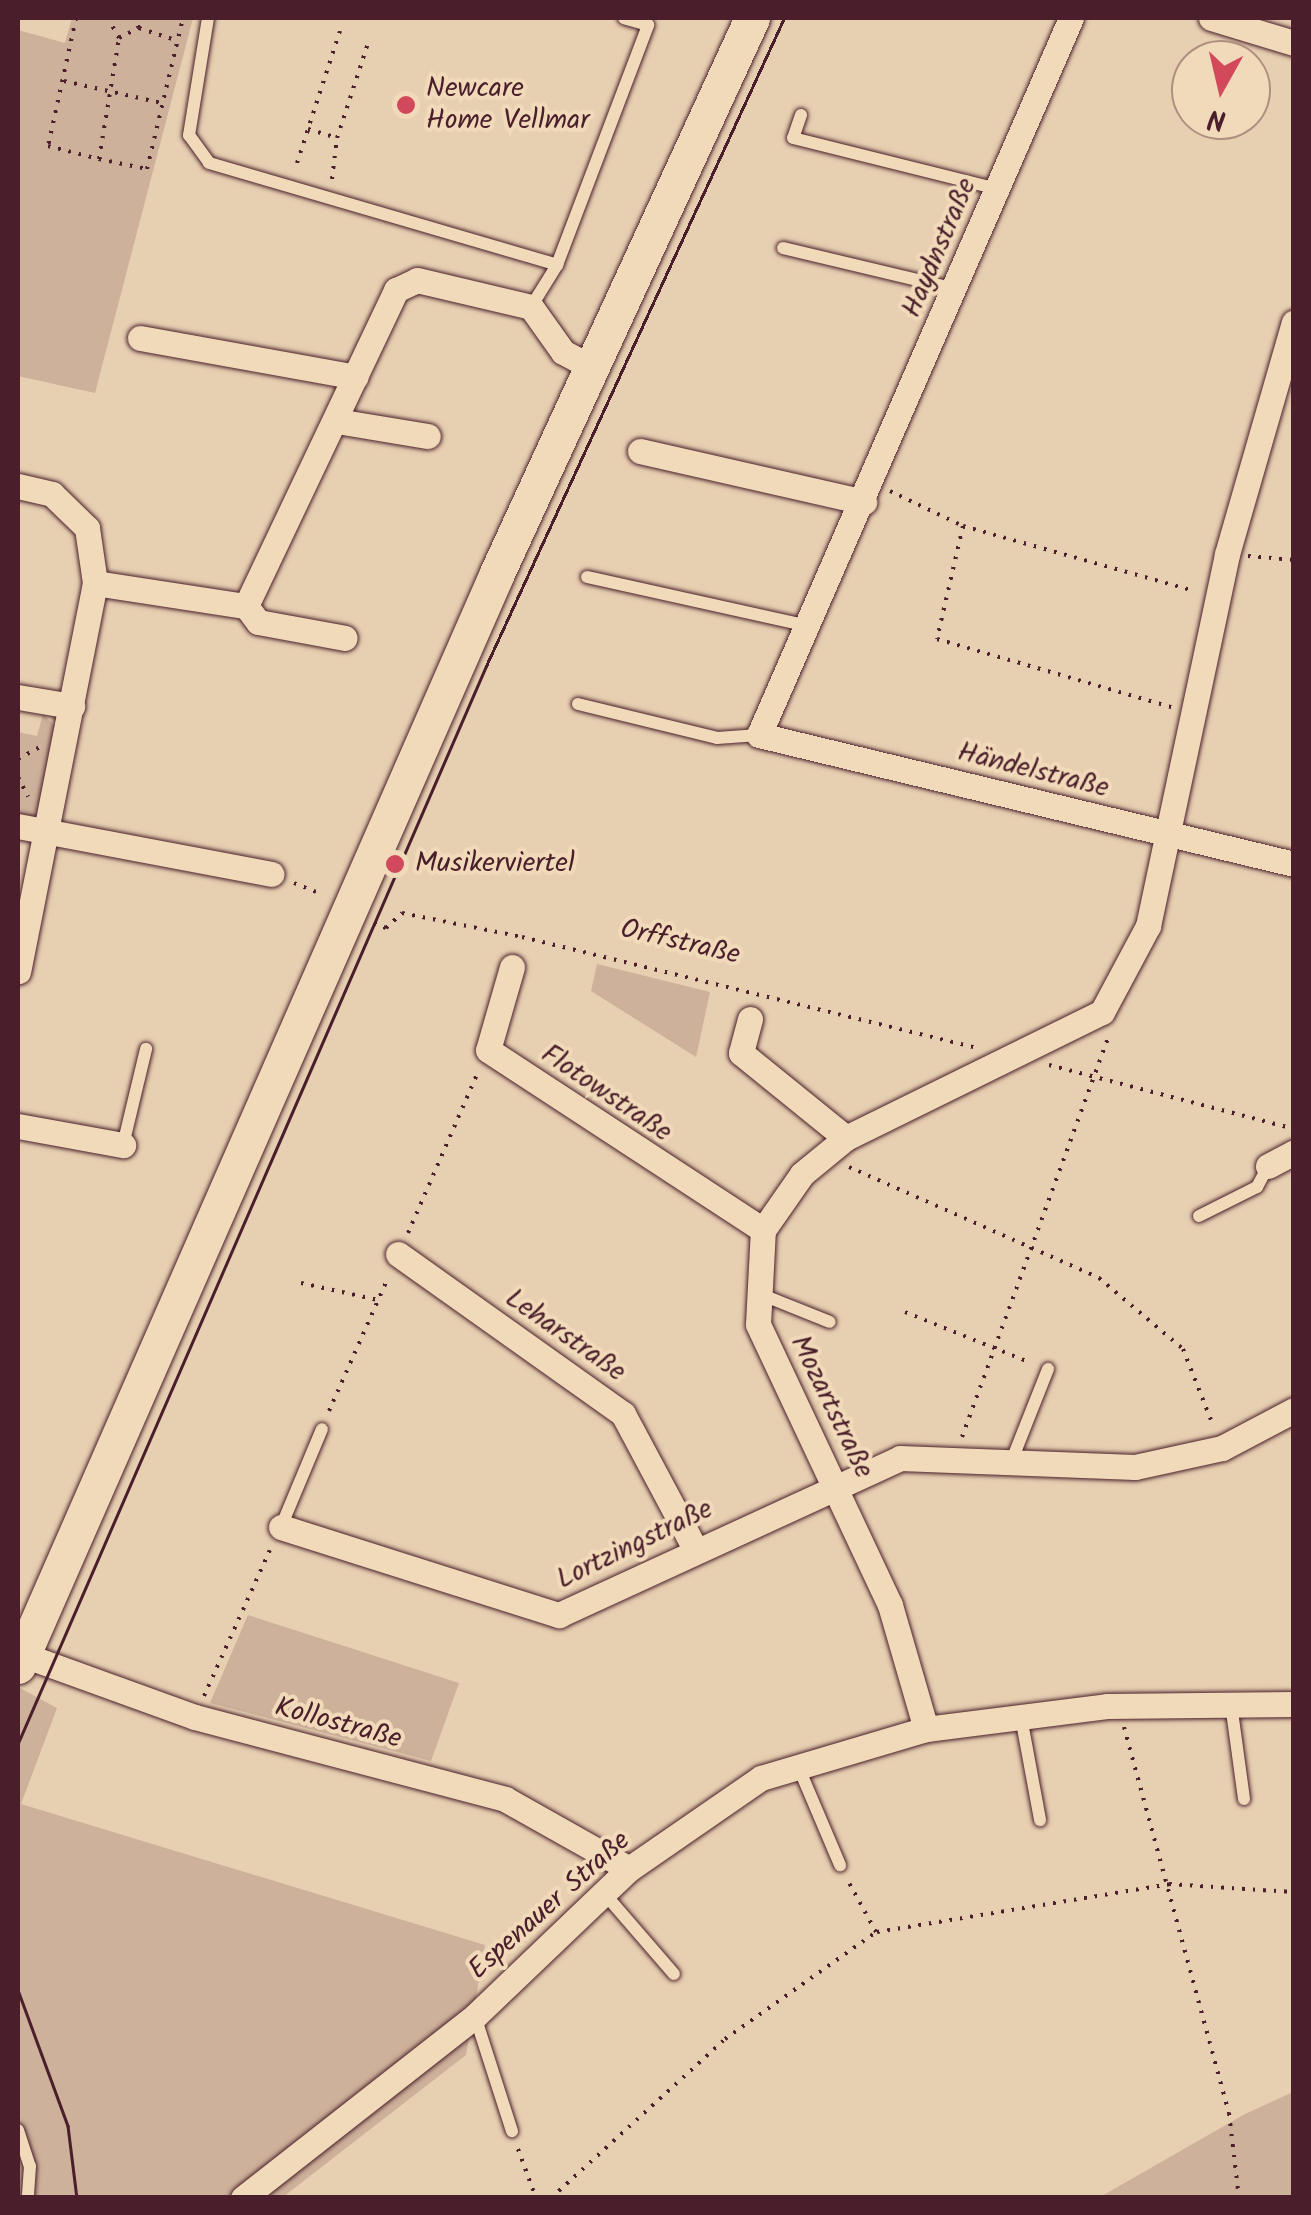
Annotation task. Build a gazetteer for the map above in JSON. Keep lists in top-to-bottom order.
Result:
{
  "streets": {
    "street": [
      "Haydnstraße",
      "Händelstraße",
      "Flotowstraße",
      "Leharstraße",
      "Mozartstraße",
      "Lortzingstraße",
      "Kollostraße",
      "Espenauer Straße"
    ],
    "path": ["Orffstraße"]
  },
  "crossings": [
    ["Haydnstraße", "Händelstraße"],
    ["Flotowstraße", "Mozartstraße"],
    ["Leharstraße", "Lortzingstraße"],
    ["Mozartstraße", "Lortzingstraße"],
    ["Mozartstraße", "Espenauer Straße"],
    ["Kollostraße", "Espenauer Straße"]
  ],
  "places": ["Newcare Home Vellmar", "Musikerviertel"],
  "north": "bottom"
}
